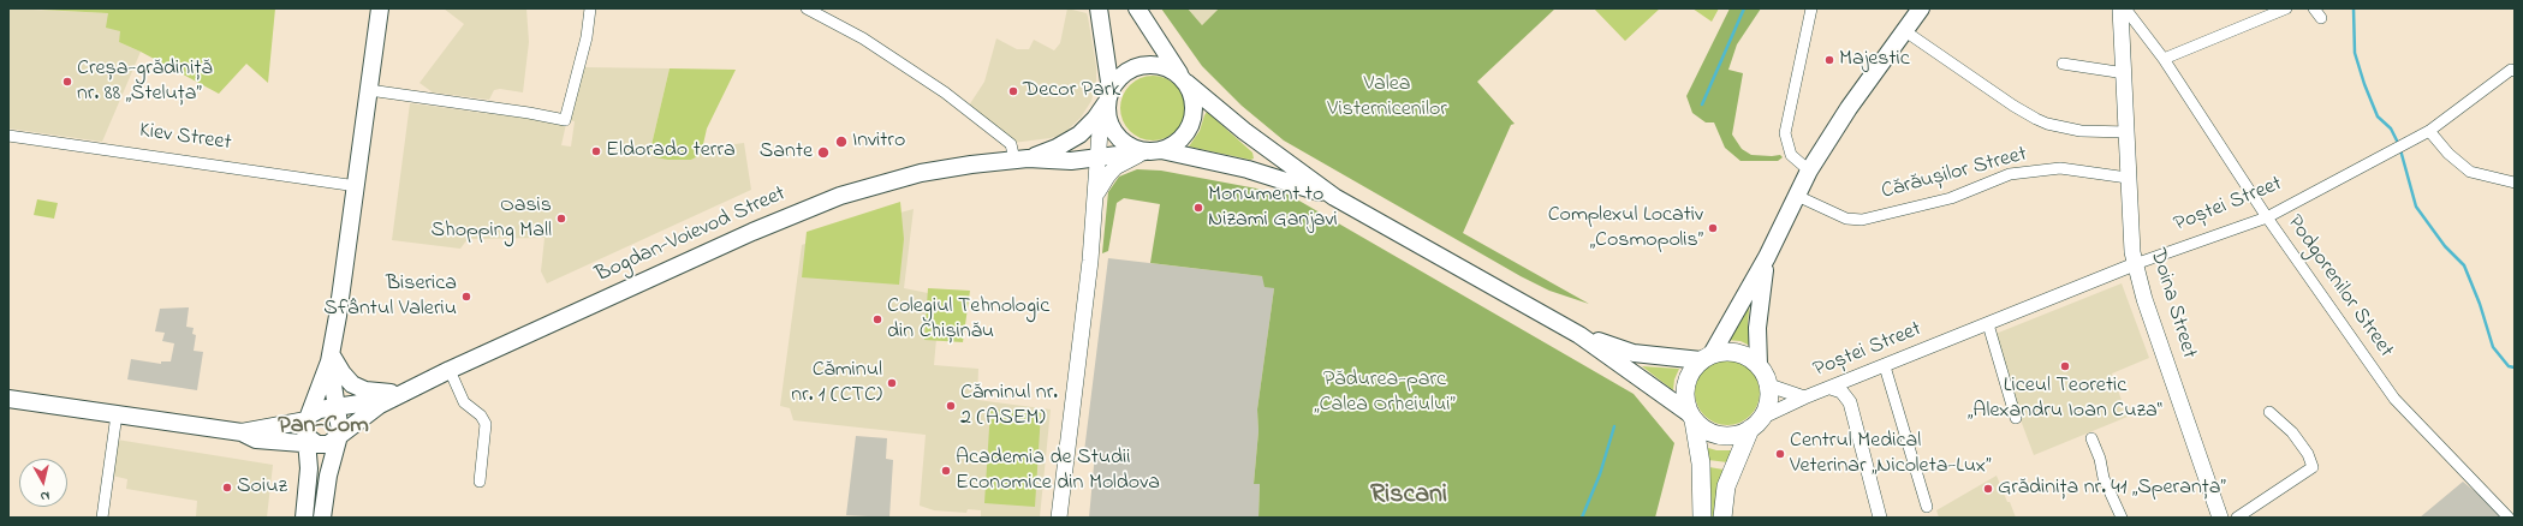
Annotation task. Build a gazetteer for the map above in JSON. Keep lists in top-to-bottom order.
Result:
{
  "streets": {
    "main road": ["Bogdan-Voievod Street", "Doina Street"],
    "street": [
      "Kiev Street",
      "Cărăușilor Street",
      "Poștei Street",
      "Podgorenilor Street"
    ]
  },
  "crossings": [
    ["Cărăușilor Street", "Doina Street"],
    ["Poștei Street", "Podgorenilor Street"],
    ["Poștei Street", "Doina Street"]
  ],
  "districts": ["Pan-Com", "Riscani"],
  "parks": ["Valea Visternicenilor", "Pădurea-parc „Calea Orheiului”"],
  "places": [
    "Majestic",
    "Creșa-grădiniță nr. 88 „Steluța”",
    "Decor Park",
    "Invitro",
    "Eldorado terra",
    "Sante",
    "Monument to Nizami Ganjavi",
    "Oasis Shopping Mall",
    "Complexul Locativ „Cosmopolis”",
    "Biserica Sfântul Valeriu",
    "Colegiul Tehnologic din Chișinău",
    "Liceul Teoretic „Alexandru Ioan Cuza“",
    "Căminul nr. 1 (CTC)",
    "Căminul nr. 2 (ASEM)",
    "Centrul Medical Veterinar „Nicoleta-Lux”",
    "Academia de Studii Economice din Moldova",
    "Soiuz",
    "Grădinița nr. 41 „Speranța”"
  ],
  "north": "bottom"
}
